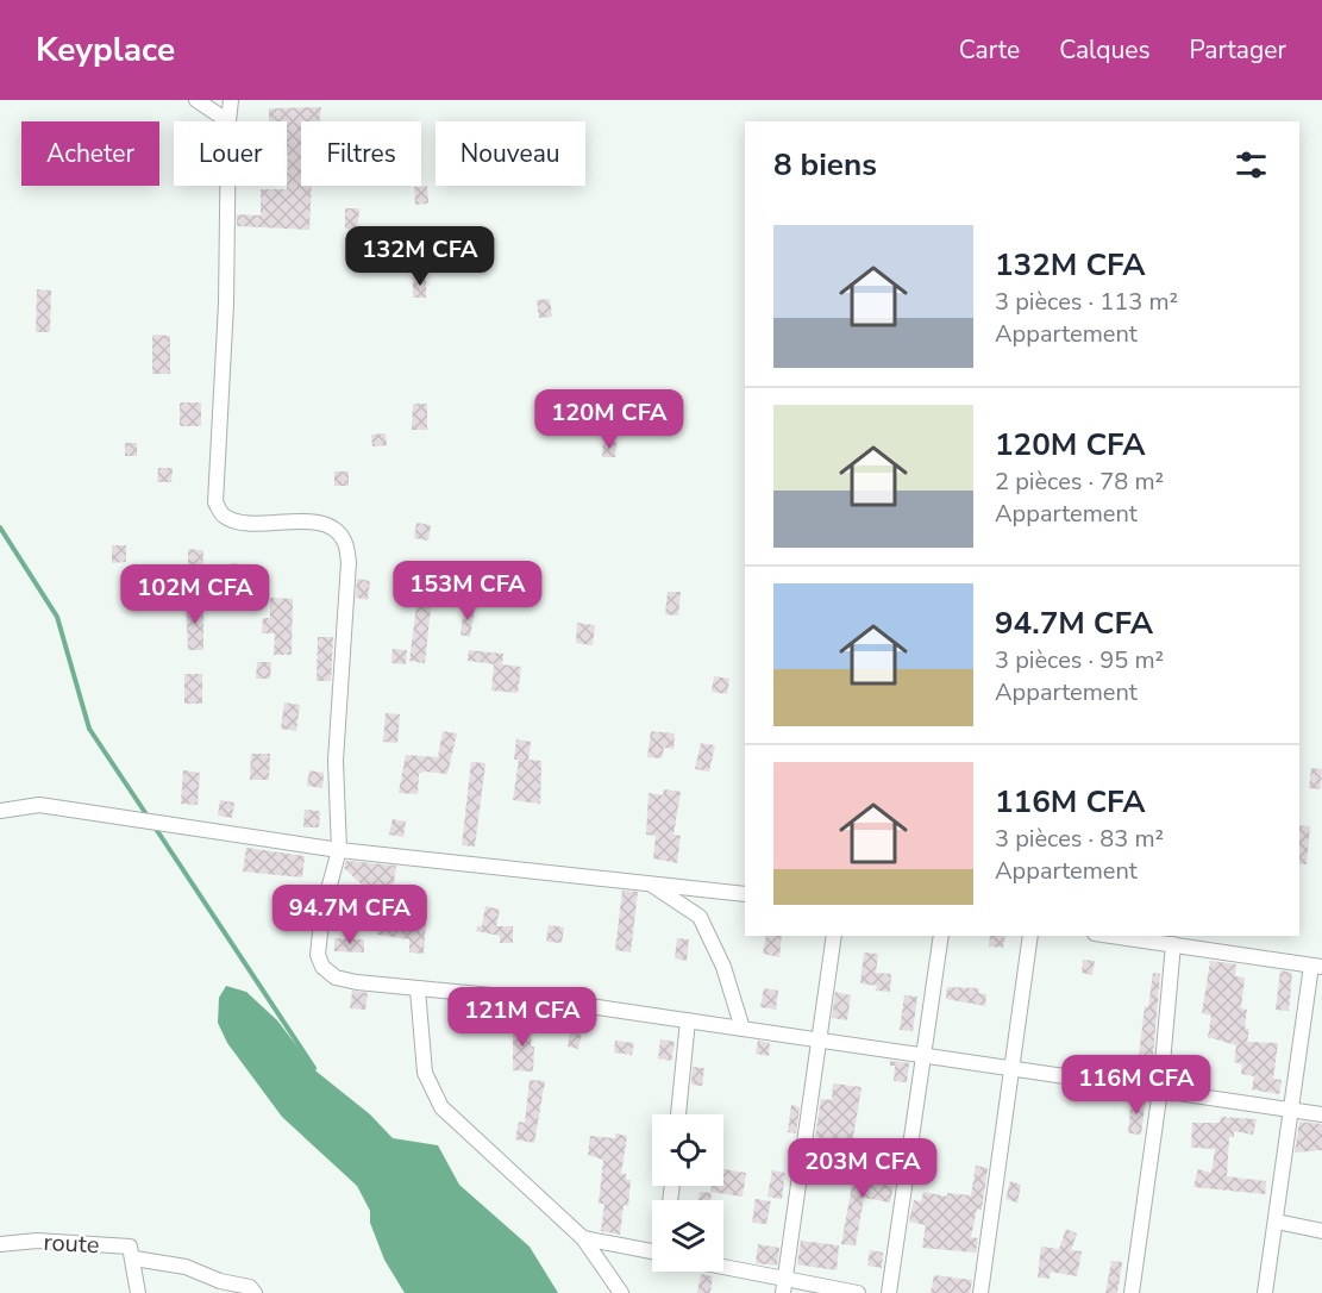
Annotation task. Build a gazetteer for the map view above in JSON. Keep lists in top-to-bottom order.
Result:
{
  "streets": {
    "street": ["route"]
  },
  "page": {
    "header": "Keyplace",
    "nav": ["Carte", "Calques", "Partager"],
    "chip": [
      "Acheter",
      "Louer",
      "Filtres",
      "Nouveau"
    ],
    "heading": "8 biens",
    "list": [
      {
        "name": "132M CFA",
        "note": "3 pièces · 113 m² · Appartement"
      },
      {
        "name": "120M CFA",
        "note": "2 pièces · 78 m² · Appartement"
      },
      {
        "name": "94.7M CFA",
        "note": "3 pièces · 95 m² · Appartement"
      },
      {
        "name": "116M CFA",
        "note": "3 pièces · 83 m² · Appartement"
      }
    ],
    "price": [
      "132M CFA",
      "120M CFA",
      "153M CFA",
      "102M CFA",
      "94.7M CFA",
      "121M CFA",
      "116M CFA",
      "203M CFA"
    ]
  }
}
